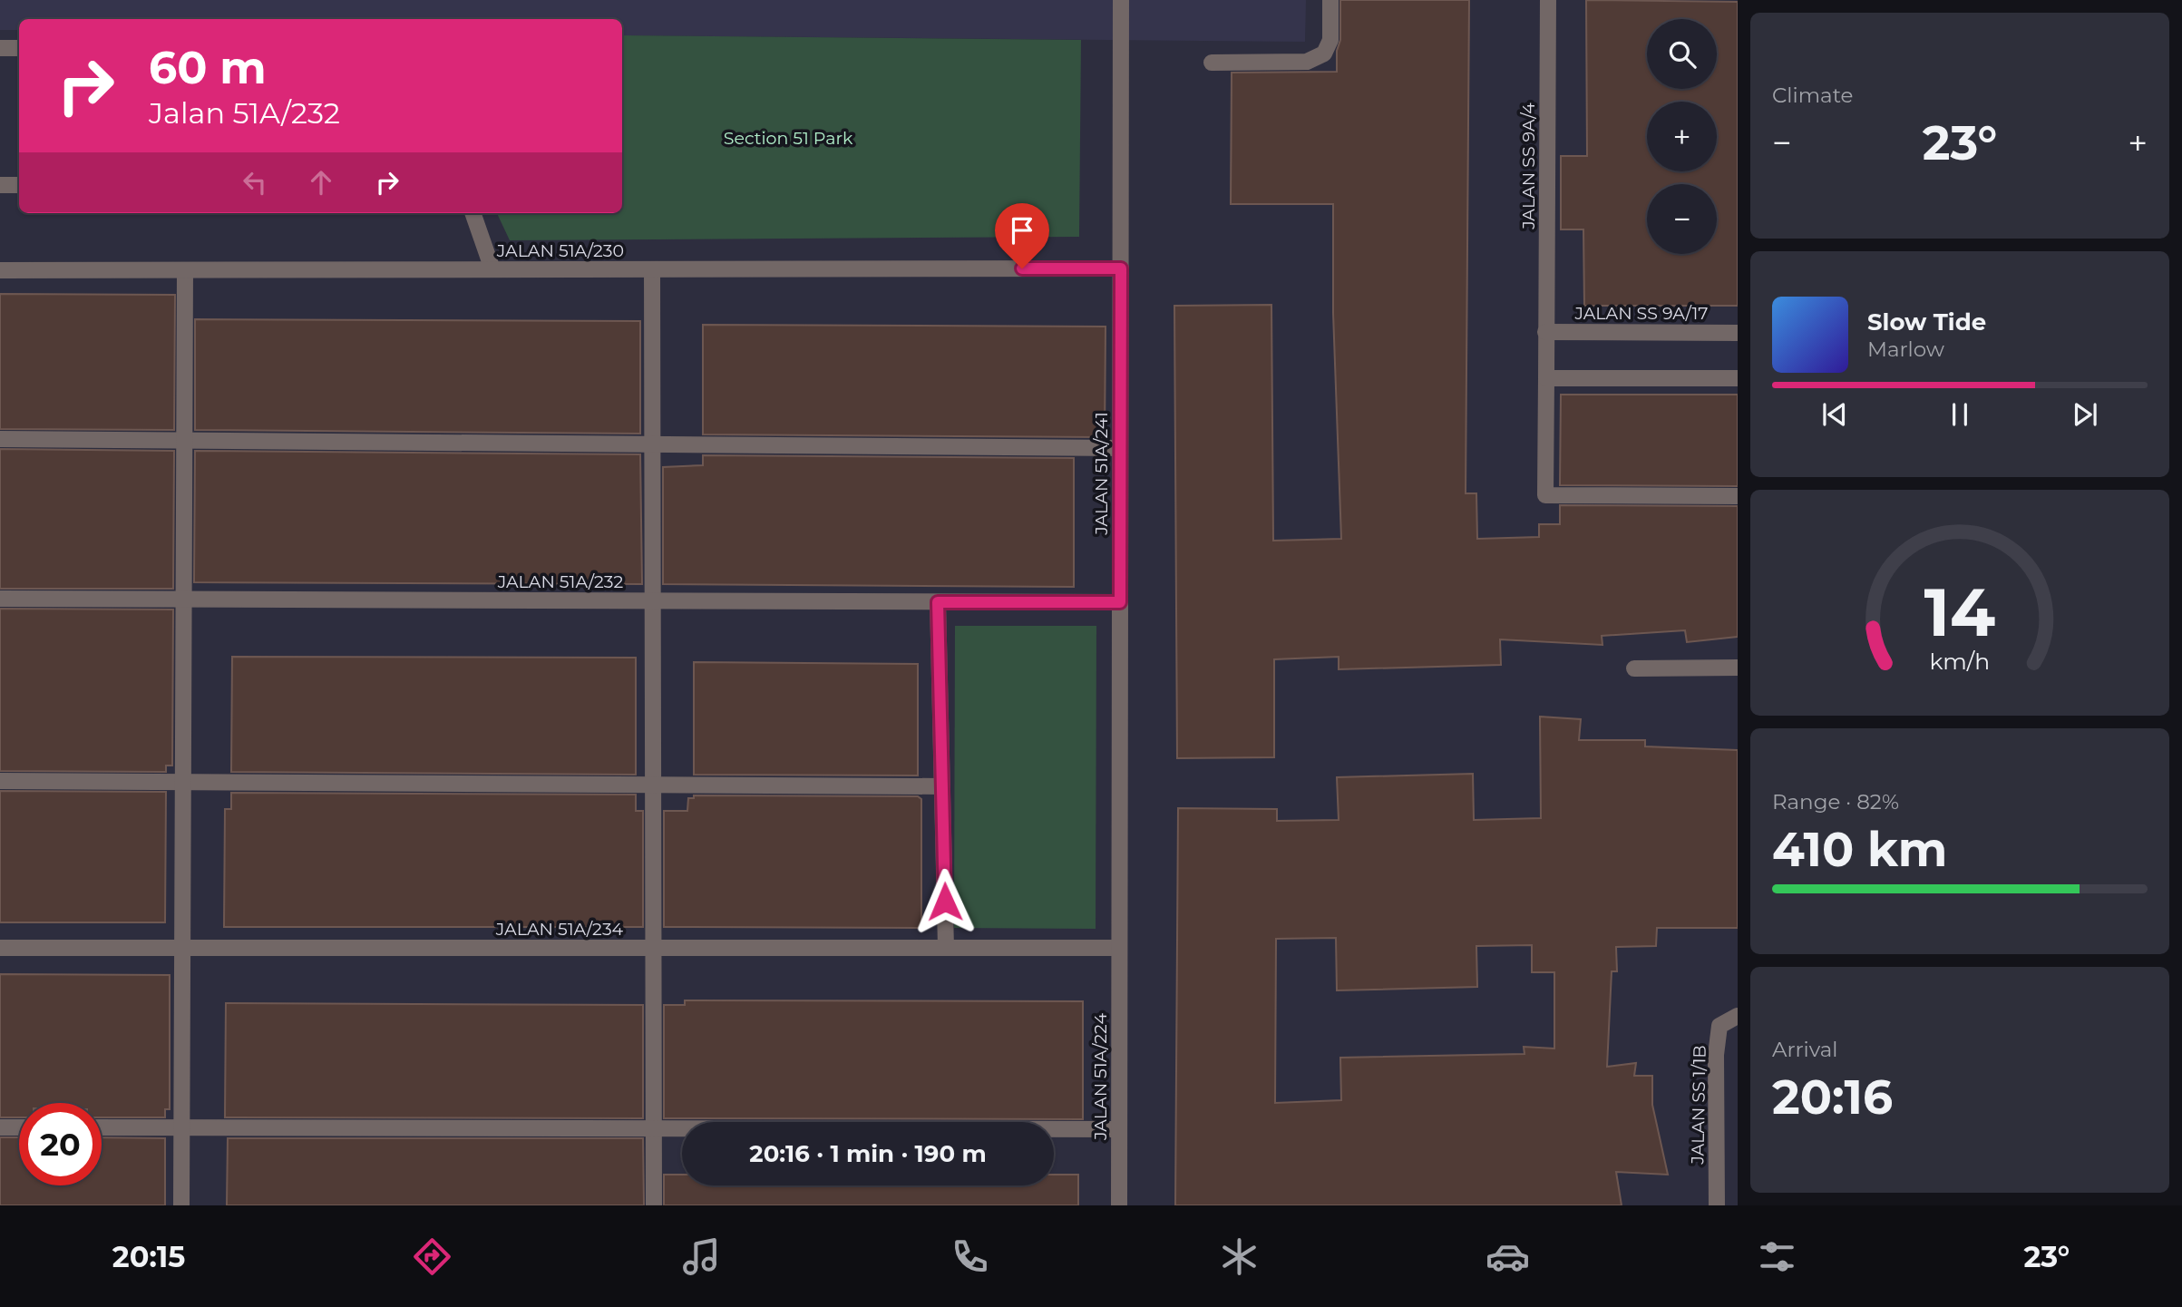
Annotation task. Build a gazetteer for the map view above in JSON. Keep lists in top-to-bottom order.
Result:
{
  "streets": {
    "street": [
      "JALAN SS 9A/4",
      "JALAN 51A/230",
      "JALAN SS 9A/17",
      "JALAN 51A/241",
      "JALAN 51A/232",
      "JALAN 51A/234",
      "JALAN 51A/224",
      "JALAN SS 1/1B"
    ]
  },
  "crossings": [
    ["JALAN SS 9A/4", "JALAN SS 9A/17"],
    ["JALAN 51A/230", "JALAN 51A/241"],
    ["JALAN 51A/241", "JALAN 51A/232"],
    ["JALAN 51A/241", "JALAN 51A/234"],
    ["JALAN 51A/241", "JALAN 51A/224"],
    ["JALAN 51A/234", "JALAN 51A/224"]
  ],
  "parks": ["Section 51 Park"],
  "page": {
    "tile": [
      "Climate",
      ["Range · 82%", "410 km"],
      ["Arrival", "20:16"]
    ],
    "map_buttons": ["+", "−"],
    "turn": ["60 m", "Jalan 51A/232"],
    "heat": ["−", "23°", "+"],
    "song": ["Slow Tide", "Marlow"],
    "limit": "20",
    "trip": "20:16 · 1 min · 190 m",
    "tabs": ["20:15", "23°"],
    "gauge": ["14", "km/h"]
  }
}
